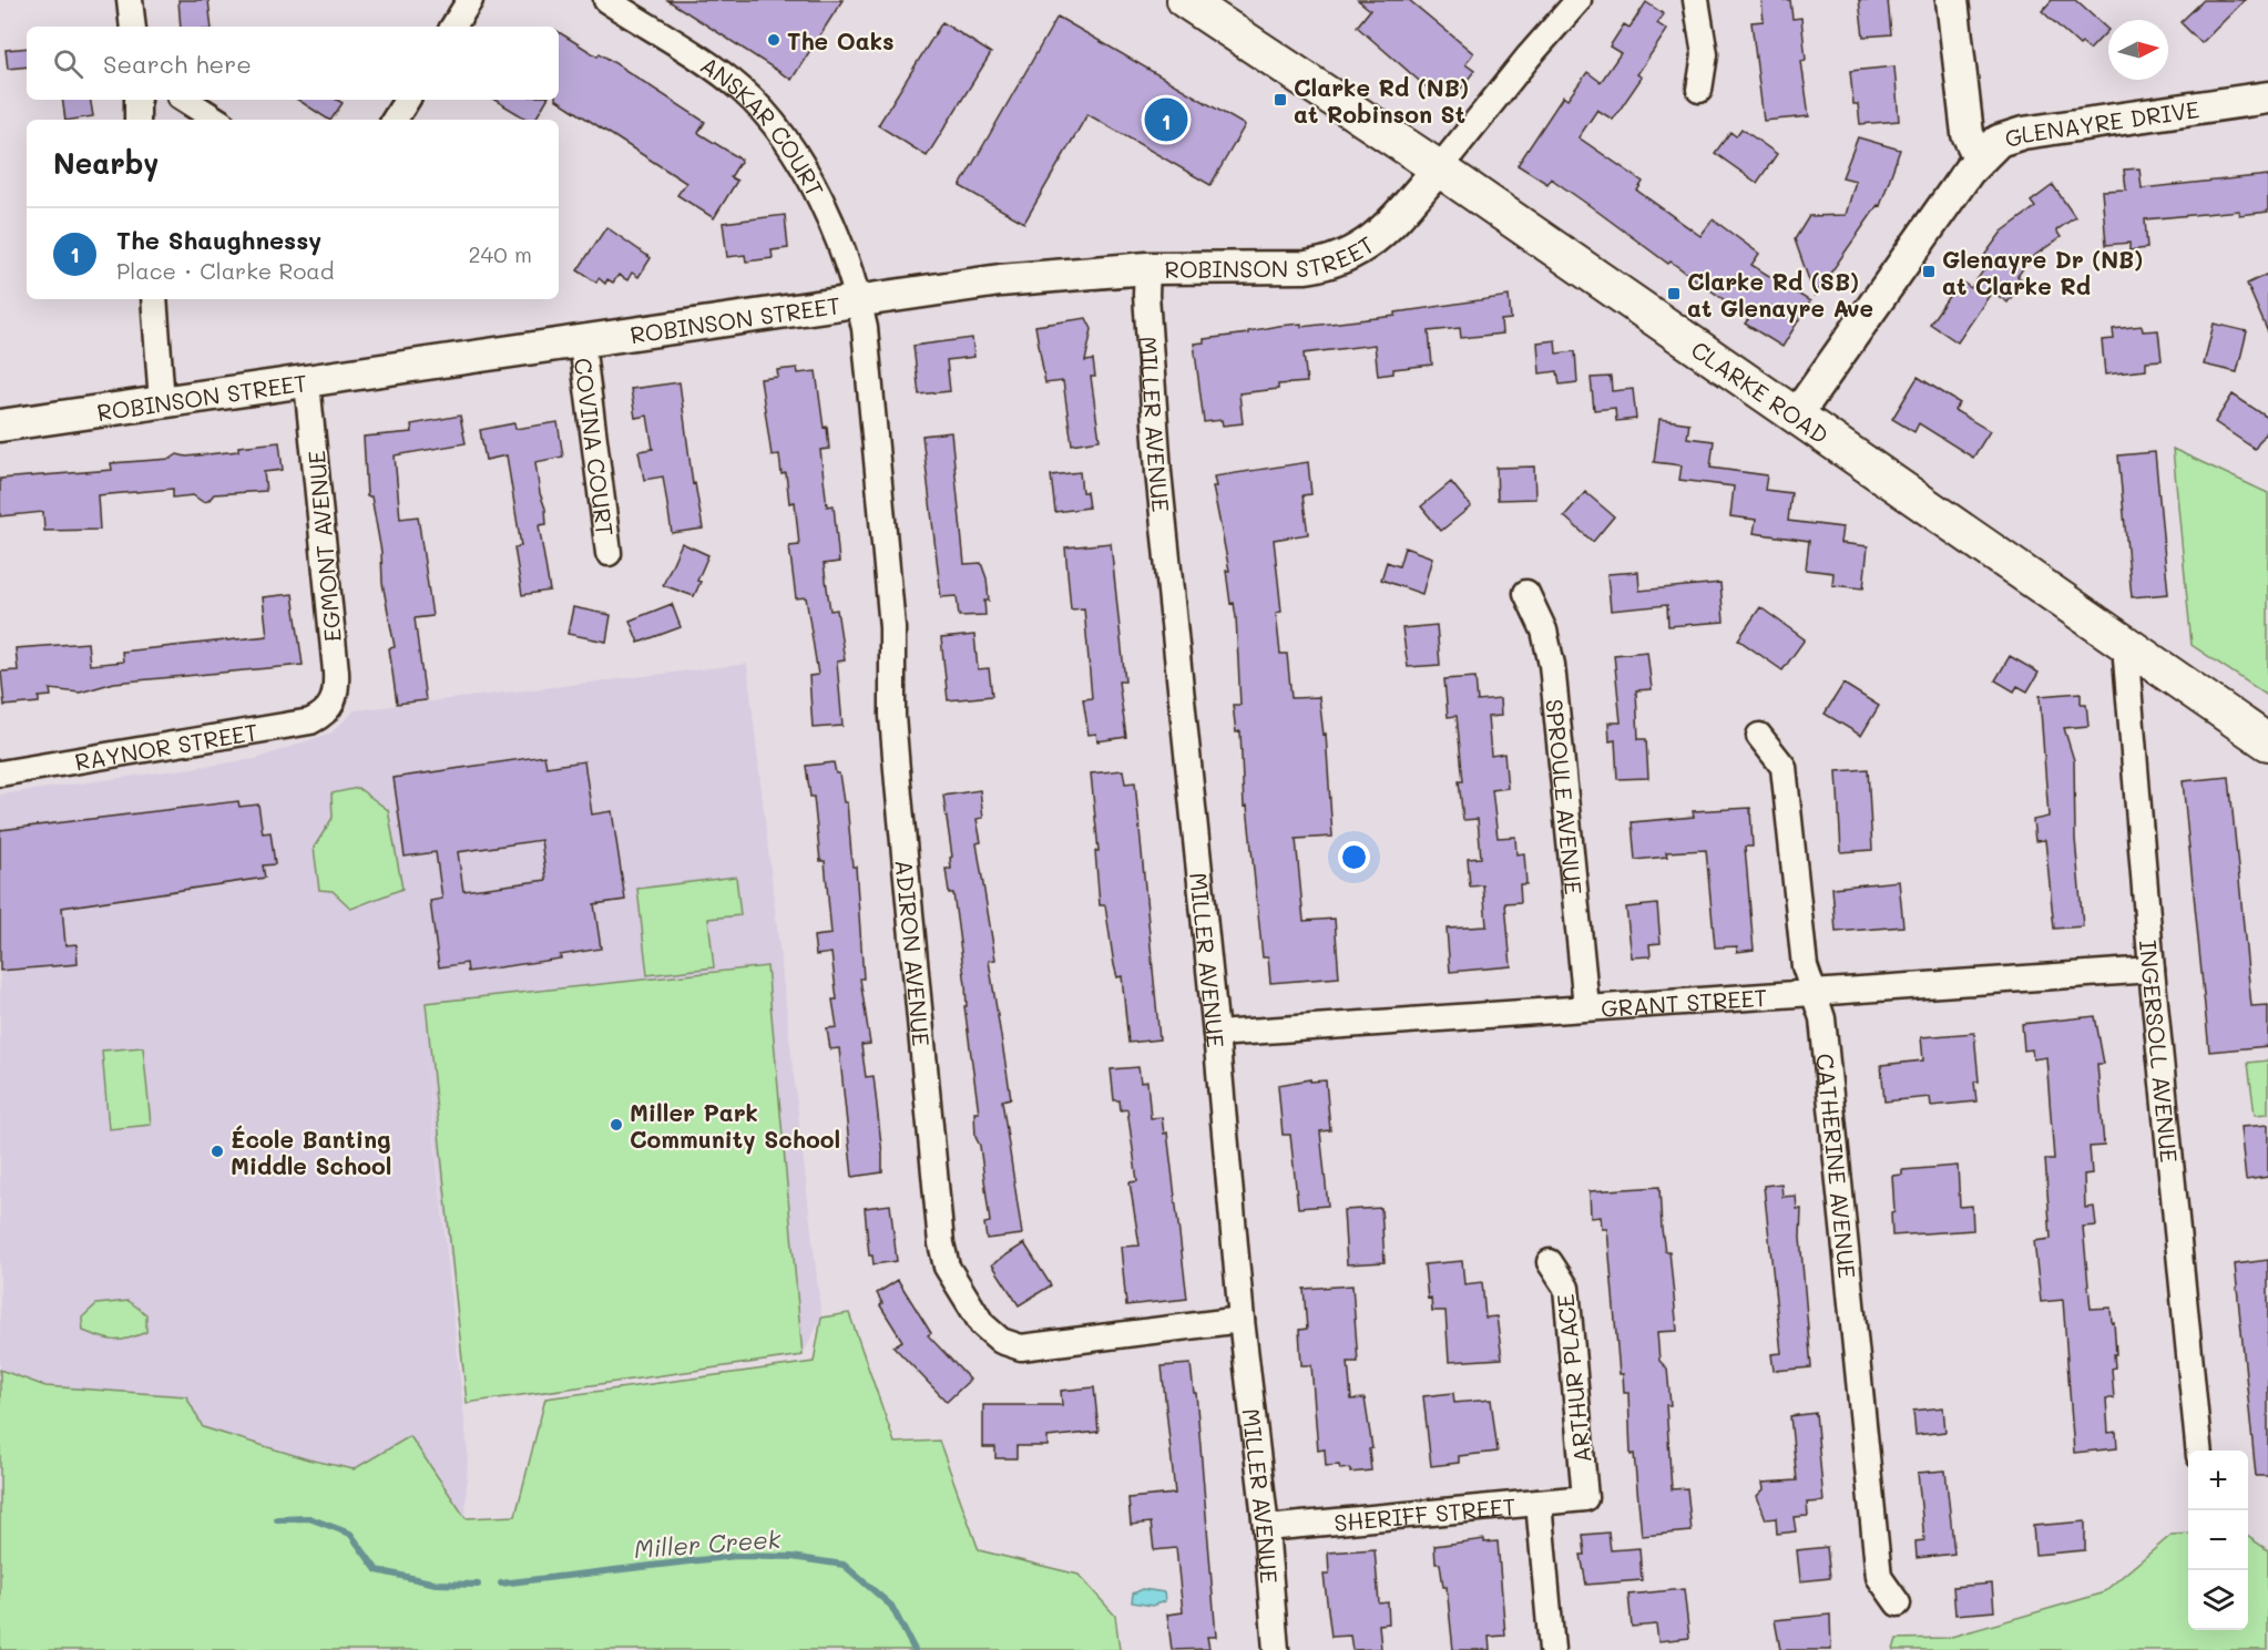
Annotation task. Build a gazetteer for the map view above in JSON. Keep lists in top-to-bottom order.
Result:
{
  "streets": {
    "main road": ["CLARKE ROAD"],
    "street": [
      "GLENAYRE DRIVE",
      "ANSKAR COURT",
      "ROBINSON STREET",
      "MILLER AVENUE",
      "COVINA COURT",
      "EGMONT AVENUE",
      "RAYNOR STREET",
      "SPROULE AVENUE",
      "ADIRON AVENUE",
      "GRANT STREET",
      "INGERSOLL AVENUE",
      "CATHERINE AVENUE",
      "ARTHUR PLACE",
      "SHERIFF STREET"
    ]
  },
  "crossings": [
    ["GLENAYRE DRIVE", "CLARKE ROAD"],
    ["ANSKAR COURT", "ROBINSON STREET"],
    ["ANSKAR COURT", "ADIRON AVENUE"],
    ["ROBINSON STREET", "CLARKE ROAD"],
    ["ROBINSON STREET", "MILLER AVENUE"],
    ["ROBINSON STREET", "COVINA COURT"],
    ["ROBINSON STREET", "EGMONT AVENUE"],
    ["ROBINSON STREET", "ADIRON AVENUE"],
    ["CLARKE ROAD", "INGERSOLL AVENUE"],
    ["MILLER AVENUE", "ADIRON AVENUE"],
    ["MILLER AVENUE", "GRANT STREET"],
    ["MILLER AVENUE", "SHERIFF STREET"],
    ["EGMONT AVENUE", "RAYNOR STREET"],
    ["SPROULE AVENUE", "GRANT STREET"],
    ["GRANT STREET", "INGERSOLL AVENUE"],
    ["GRANT STREET", "CATHERINE AVENUE"],
    ["ARTHUR PLACE", "SHERIFF STREET"]
  ],
  "water": ["Miller Creek"],
  "places": {
    "other": ["The Oaks", "Miller Park Community School", "École Banting Middle School"],
    "transit": ["Clarke Rd (NB) at Robinson St", "Glenayre Dr (NB) at Clarke Rd", "Clarke Rd (SB) at Glenayre Ave"]
  },
  "north": "right",
  "page": {
    "search": "Search here",
    "pins": "1",
    "heading": "Nearby",
    "list": [
      {
        "mark": "1",
        "name": "The Shaughnessy",
        "note": "Place · Clarke Road",
        "value": "240 m"
      }
    ],
    "map_buttons": ["+", "−"]
  }
}
